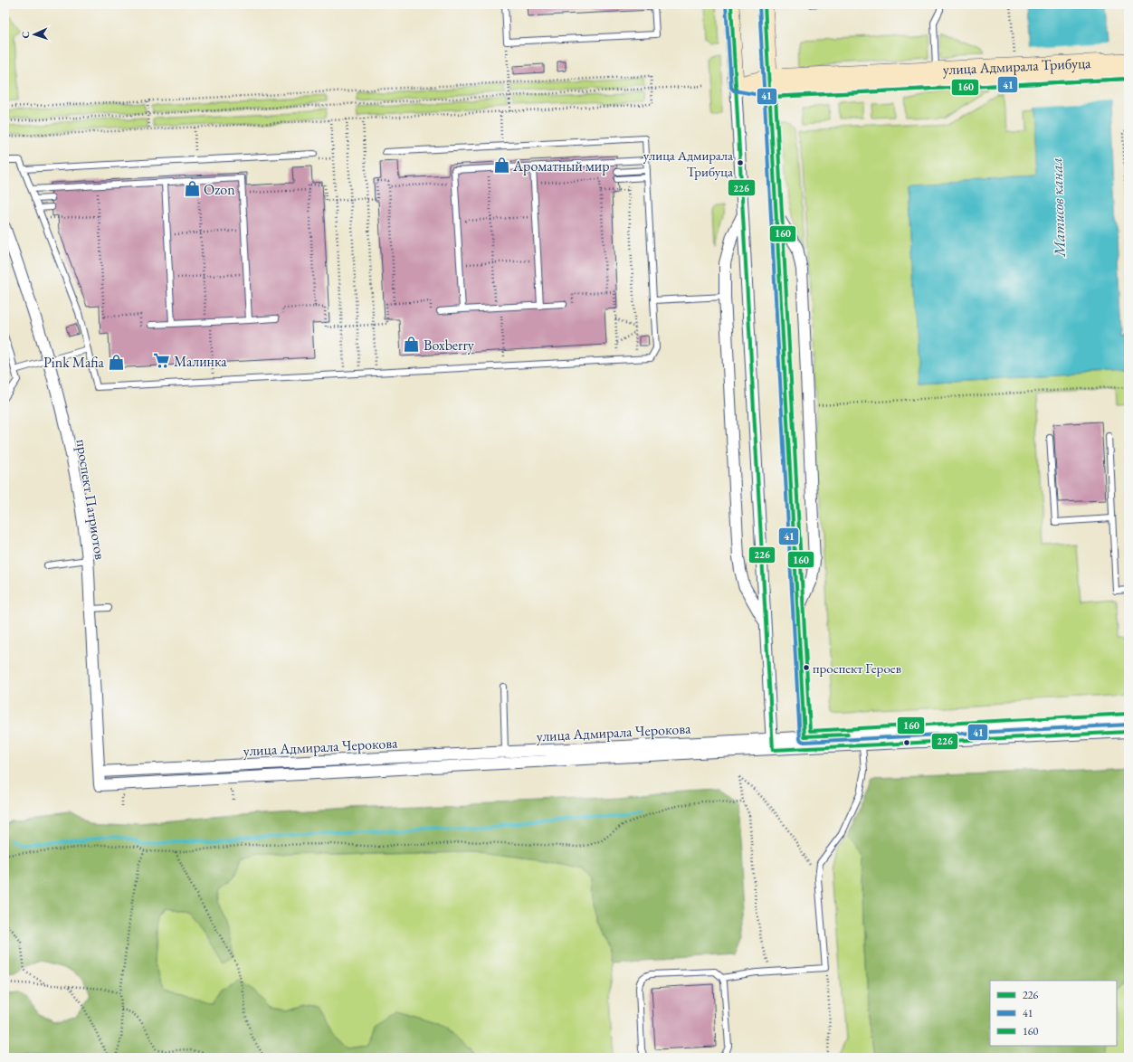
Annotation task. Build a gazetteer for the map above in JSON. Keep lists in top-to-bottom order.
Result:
{
  "streets": {
    "street": ["улица Адмирала Трибуца", "проспект Патриотов", "улица Адмирала Черокова"]
  },
  "crossings": [
    ["проспект Патриотов", "улица Адмирала Черокова"]
  ],
  "water": ["Матисов канал"],
  "places": {
    "other": ["улица Адмирала Трибуца", "проспект Героев"],
    "shop": [
      "Ароматный мир",
      "Ozon",
      "Boxberry",
      "Pink Mafia"
    ],
    "supermarket": ["Малинка"]
  },
  "lines": ["transit line 226", "transit line 41", "transit line 160"],
  "legend": ["226", "41", "160"],
  "north": "left"
}
